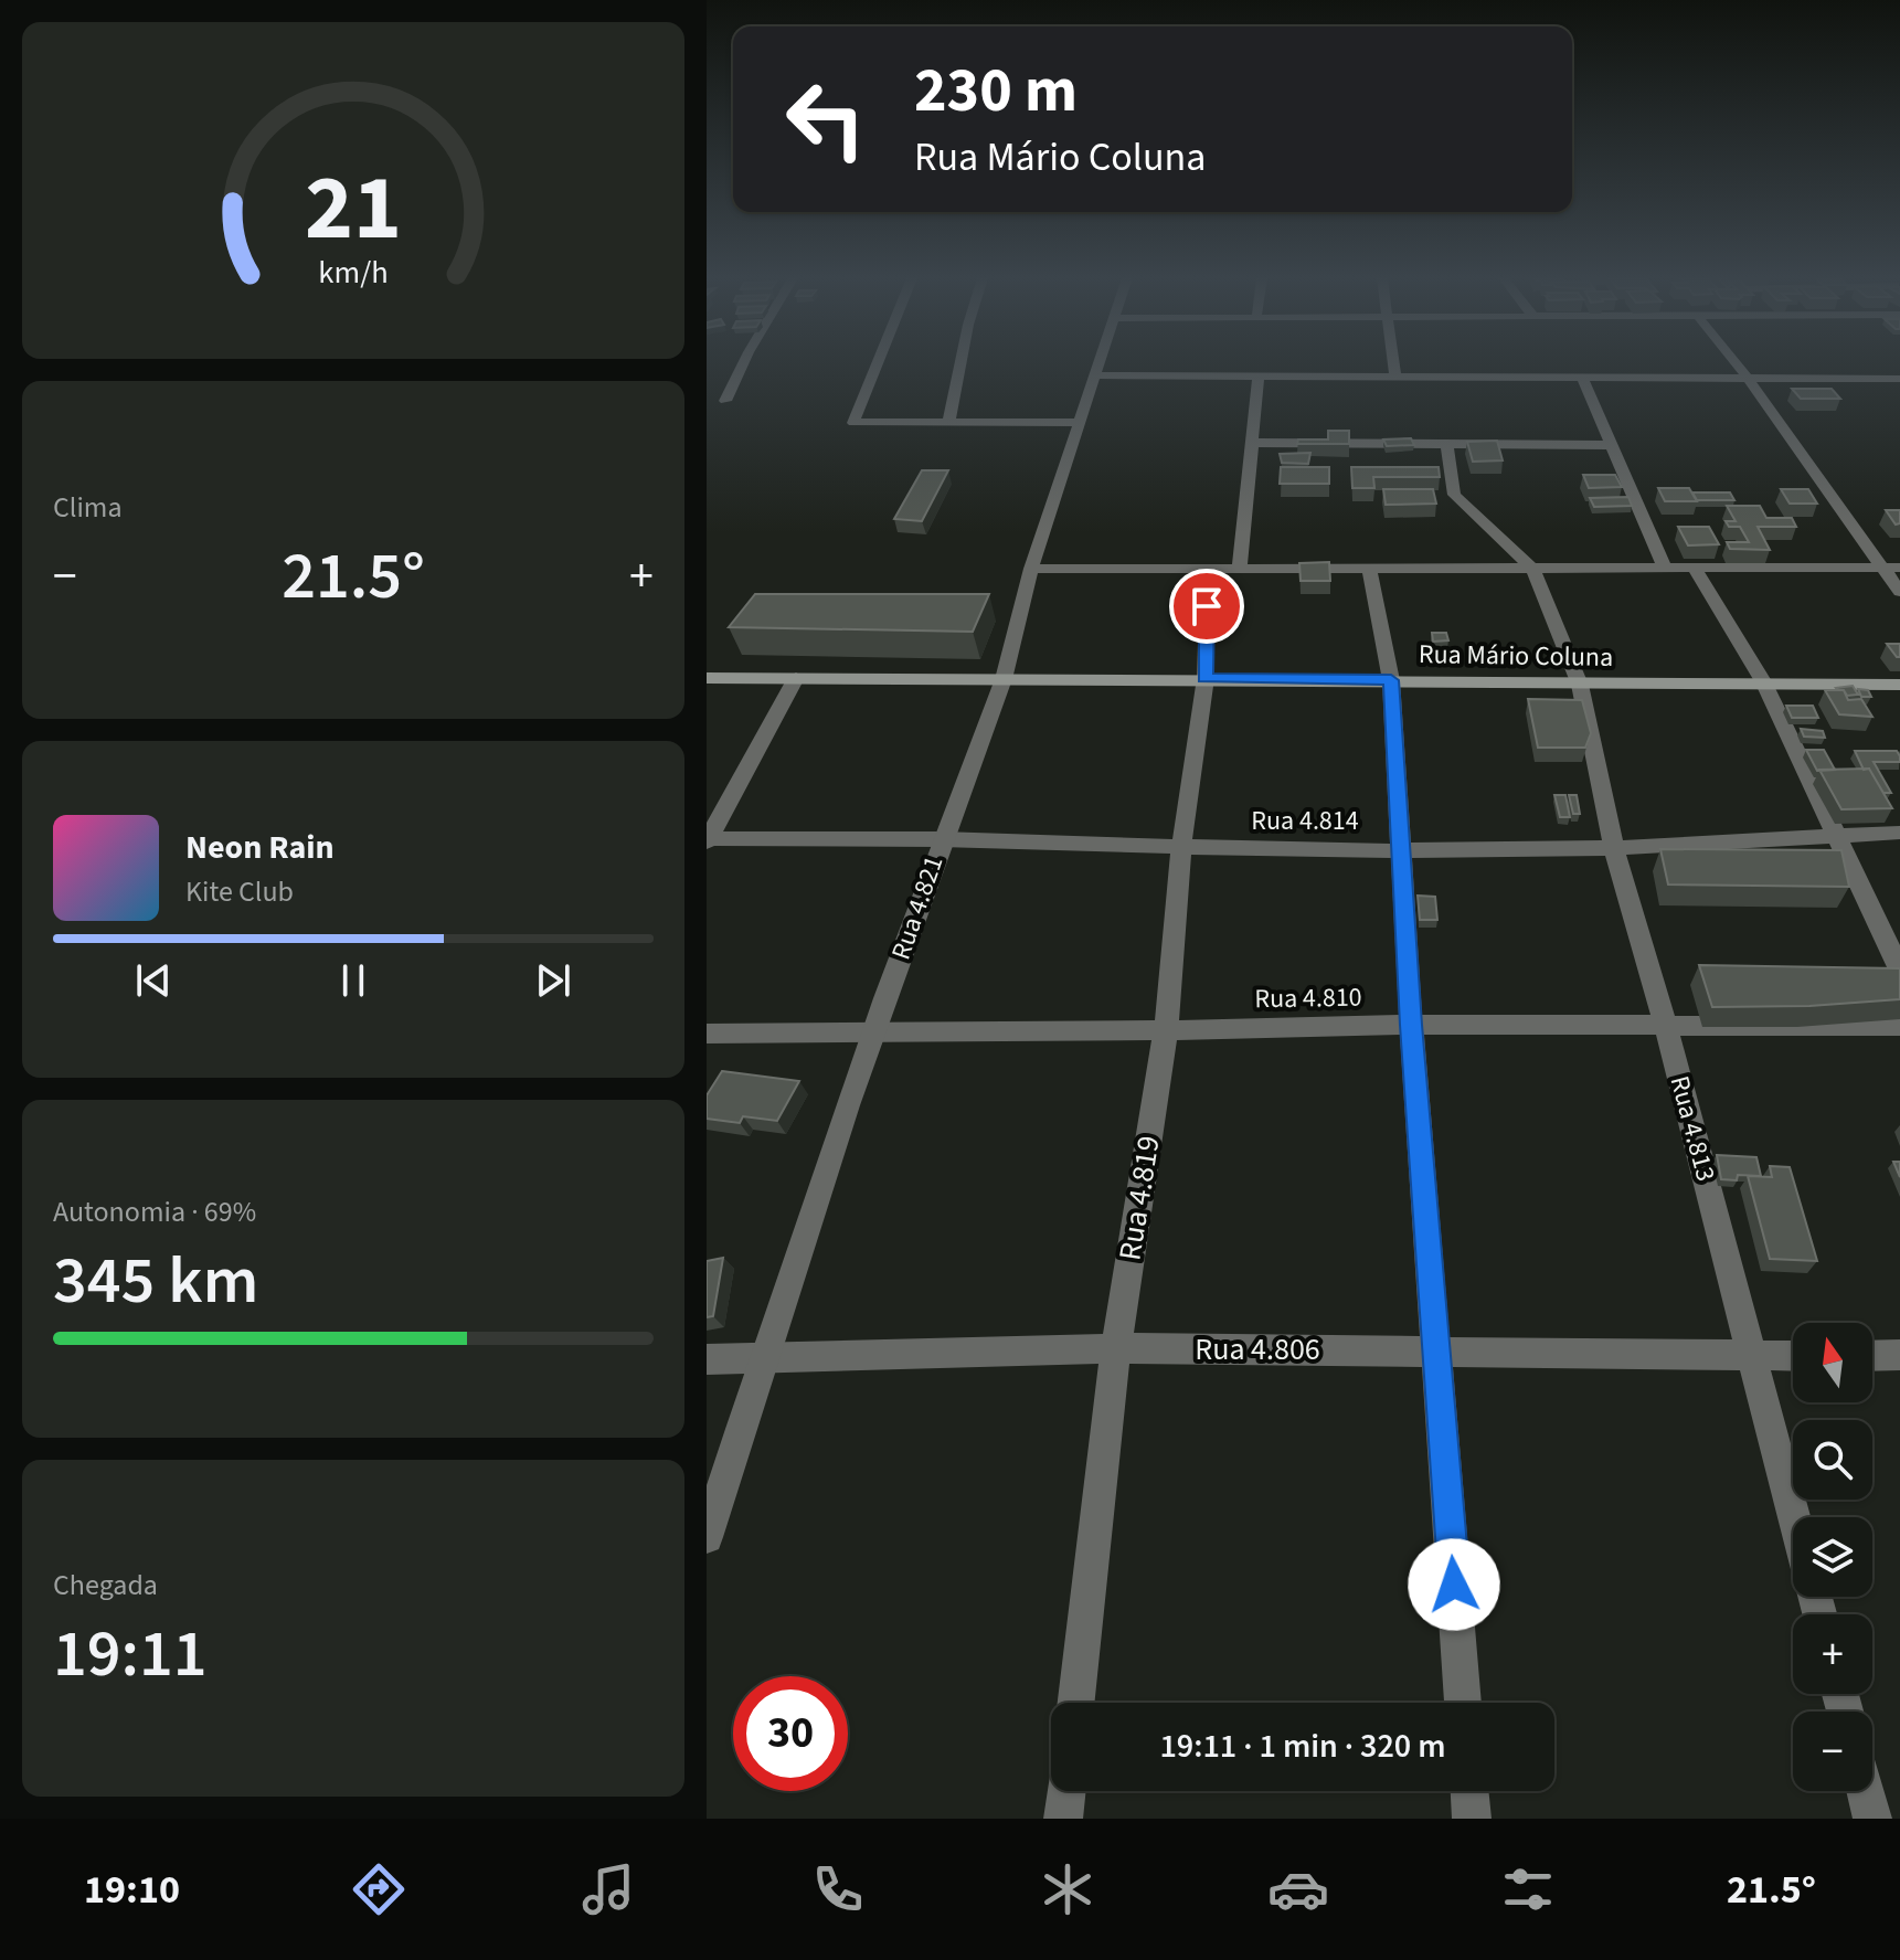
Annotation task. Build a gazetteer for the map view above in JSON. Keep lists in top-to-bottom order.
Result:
{
  "streets": {
    "main road": ["Rua Mário Coluna"],
    "street": [
      "Rua 4.814",
      "Rua 4.821",
      "Rua 4.810",
      "Rua 4.813",
      "Rua 4.819",
      "Rua 4.806"
    ]
  },
  "crossings": [
    ["Rua Mário Coluna", "Rua 4.821"],
    ["Rua Mário Coluna", "Rua 4.813"],
    ["Rua Mário Coluna", "Rua 4.819"],
    ["Rua 4.814", "Rua 4.821"],
    ["Rua 4.814", "Rua 4.813"],
    ["Rua 4.814", "Rua 4.819"],
    ["Rua 4.821", "Rua 4.810"],
    ["Rua 4.821", "Rua 4.806"],
    ["Rua 4.810", "Rua 4.813"],
    ["Rua 4.810", "Rua 4.819"],
    ["Rua 4.813", "Rua 4.806"],
    ["Rua 4.819", "Rua 4.806"]
  ],
  "north": "top",
  "page": {
    "turn": ["230 m", "Rua Mário Coluna"],
    "tile": [
      "Clima",
      ["Autonomia · 69%", "345 km"],
      ["Chegada", "19:11"]
    ],
    "heat": ["−", "21.5°", "+"],
    "song": ["Neon Rain", "Kite Club"],
    "map_buttons": ["+", "−"],
    "limit": "30",
    "trip": "19:11 · 1 min · 320 m",
    "tabs": ["19:10", "21.5°"],
    "gauge": ["21", "km/h"]
  }
}
